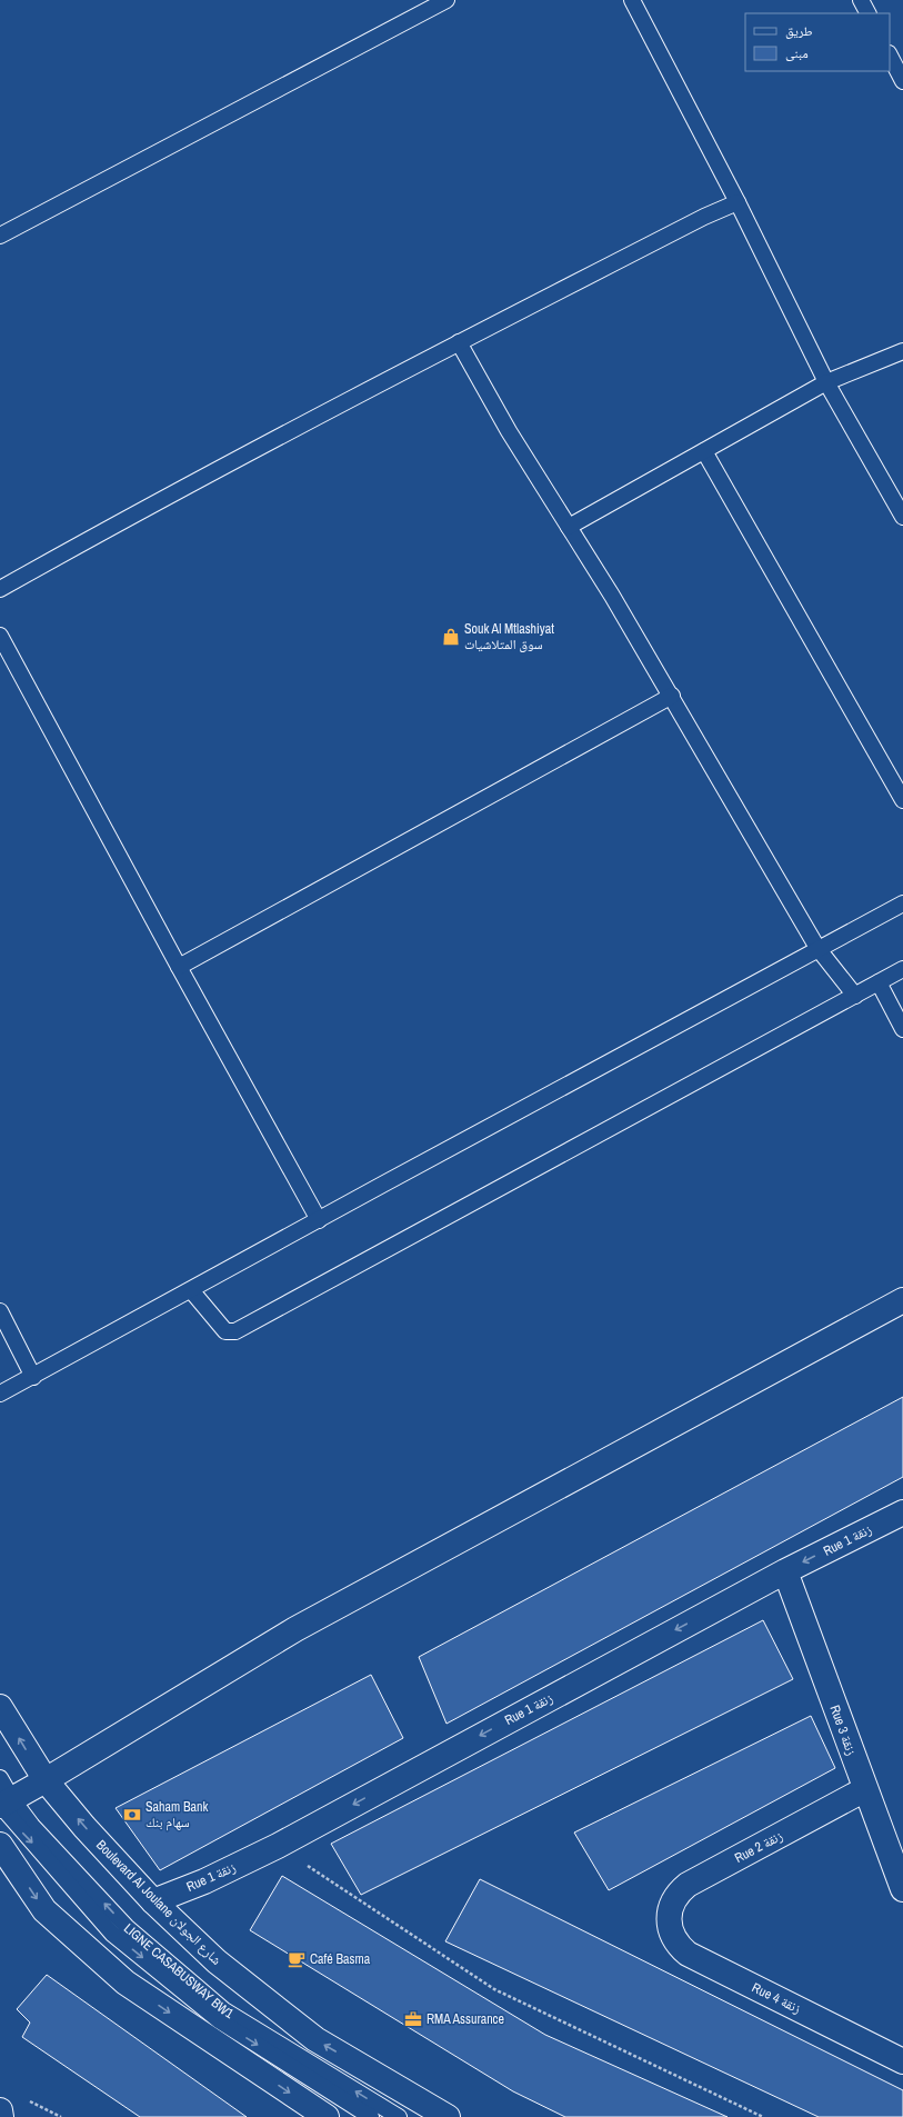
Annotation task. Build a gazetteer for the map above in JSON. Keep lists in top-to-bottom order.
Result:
{
  "streets": {
    "street": [
      "Rue 1 زنقة",
      "Rue 3 زنقة",
      "Rue 2 زنقة",
      "Boulevard Al Joulane شارع الجولان",
      "Rue 4 زنقة"
    ],
    "lane": ["LIGNE CASABUSWAY BW1"]
  },
  "crossings": [
    ["Rue 1 زنقة", "Rue 3 زنقة"],
    ["Rue 1 زنقة", "Boulevard Al Joulane شارع الجولان"],
    ["Rue 3 زنقة", "Rue 2 زنقة"],
    ["Rue 2 زنقة", "Rue 4 زنقة"]
  ],
  "places": {
    "shop": ["Souk Al Mtlashiyat سوق المتلاشيات"],
    "bank": ["Saham Bank سهام بنك"],
    "cafe": ["Café Basma"],
    "office": ["RMA Assurance"]
  },
  "legend": ["طريق", "مبنى"]
}
